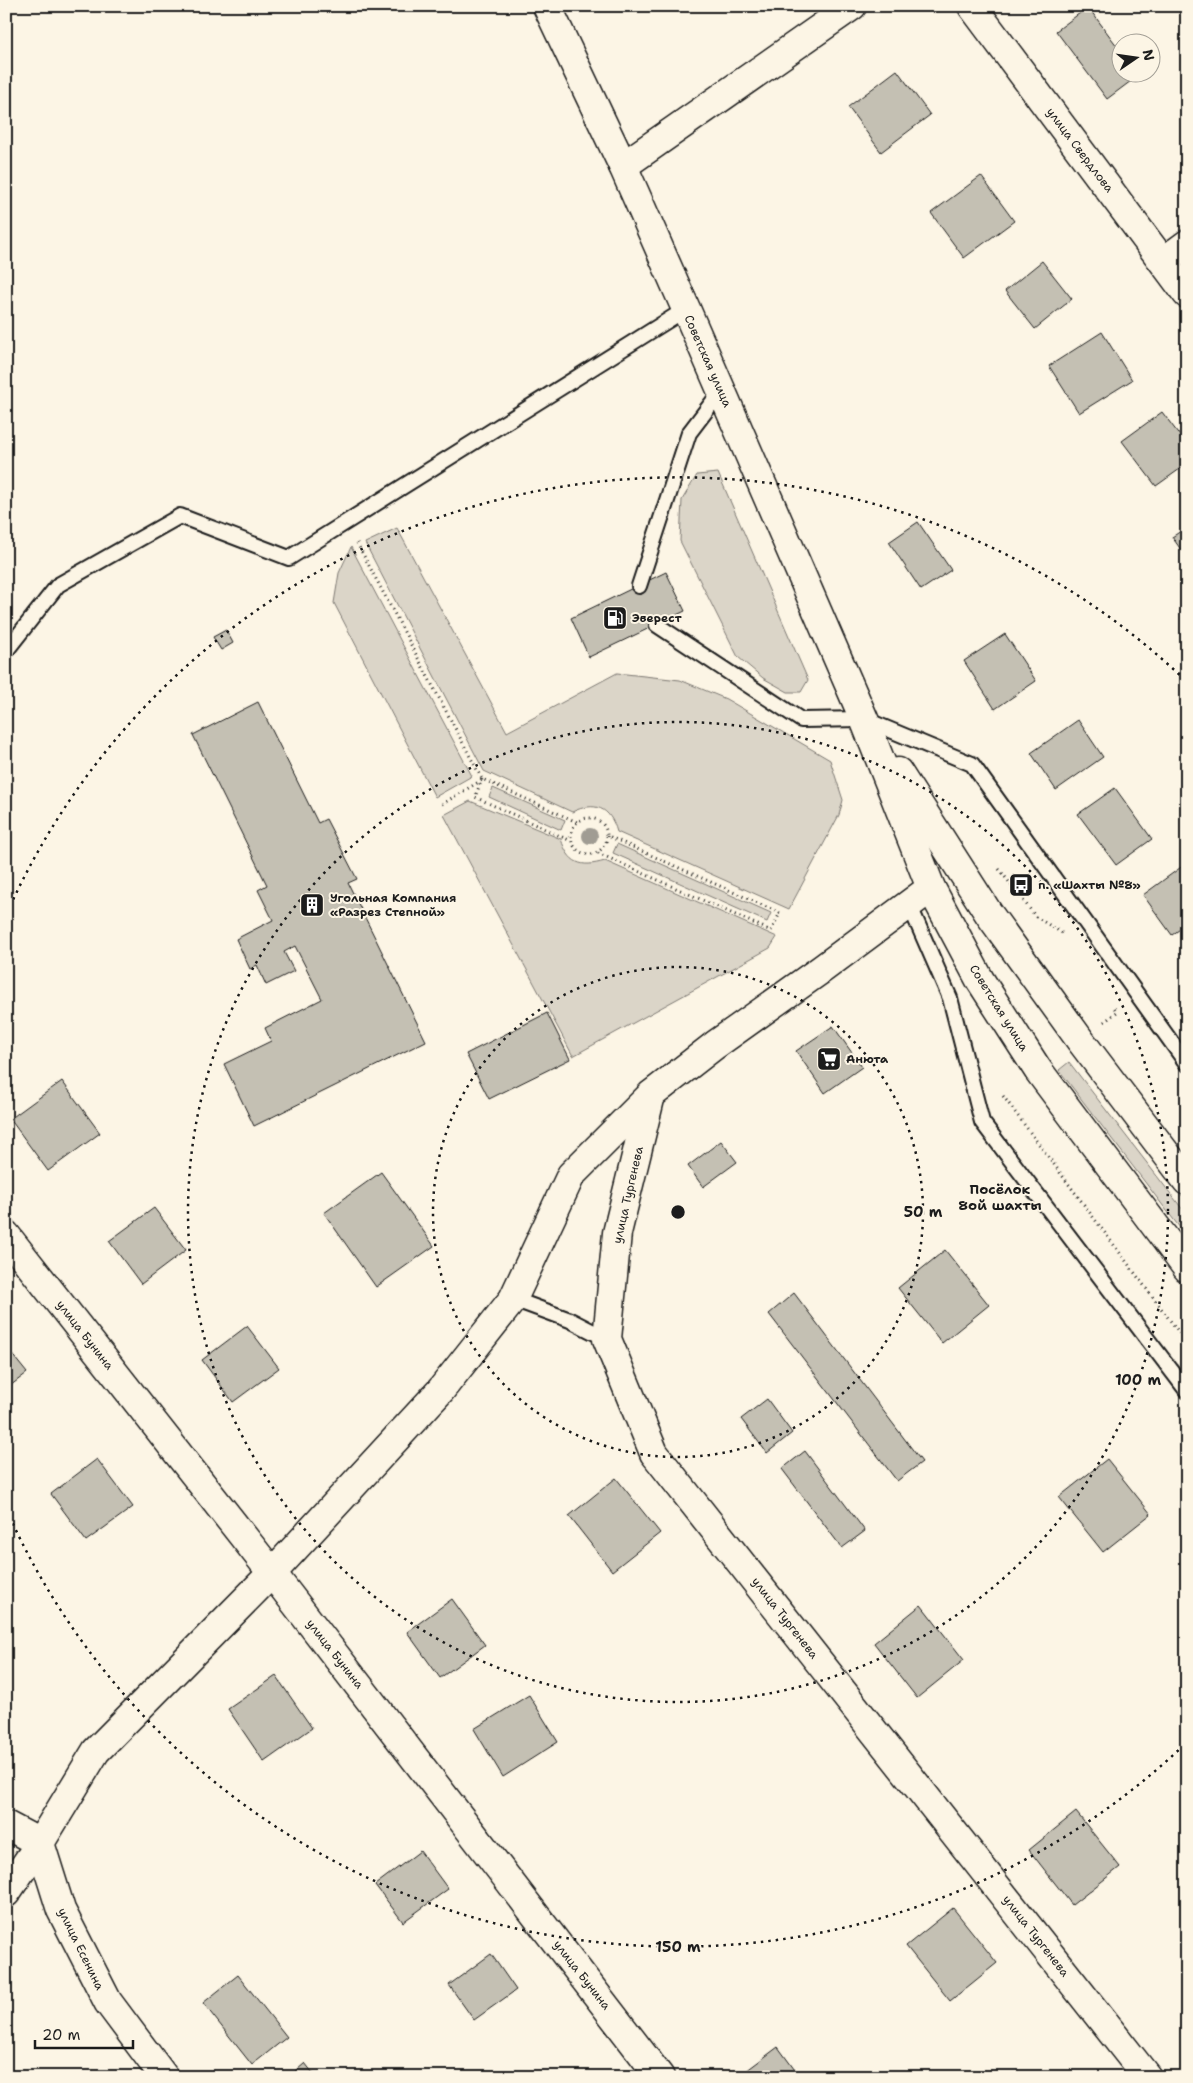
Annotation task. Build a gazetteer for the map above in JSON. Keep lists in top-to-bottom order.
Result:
{
  "streets": {
    "street": [
      "улица Свердлова",
      "Советская улица",
      "улица Тургенева",
      "улица Бунина",
      "улица Есенина"
    ]
  },
  "districts": ["Посёлок 8ой шахты"],
  "places": {
    "fuel station": ["Эверест"],
    "bus stop": ["п. «Шахты №8»"],
    "building": ["Угольная Компания «Разрез Степной»"],
    "supermarket": ["Анюта"]
  },
  "scale_bar": "20 m",
  "north": "right",
  "rings": ["50 m", "100 m", "150 m"]
}
